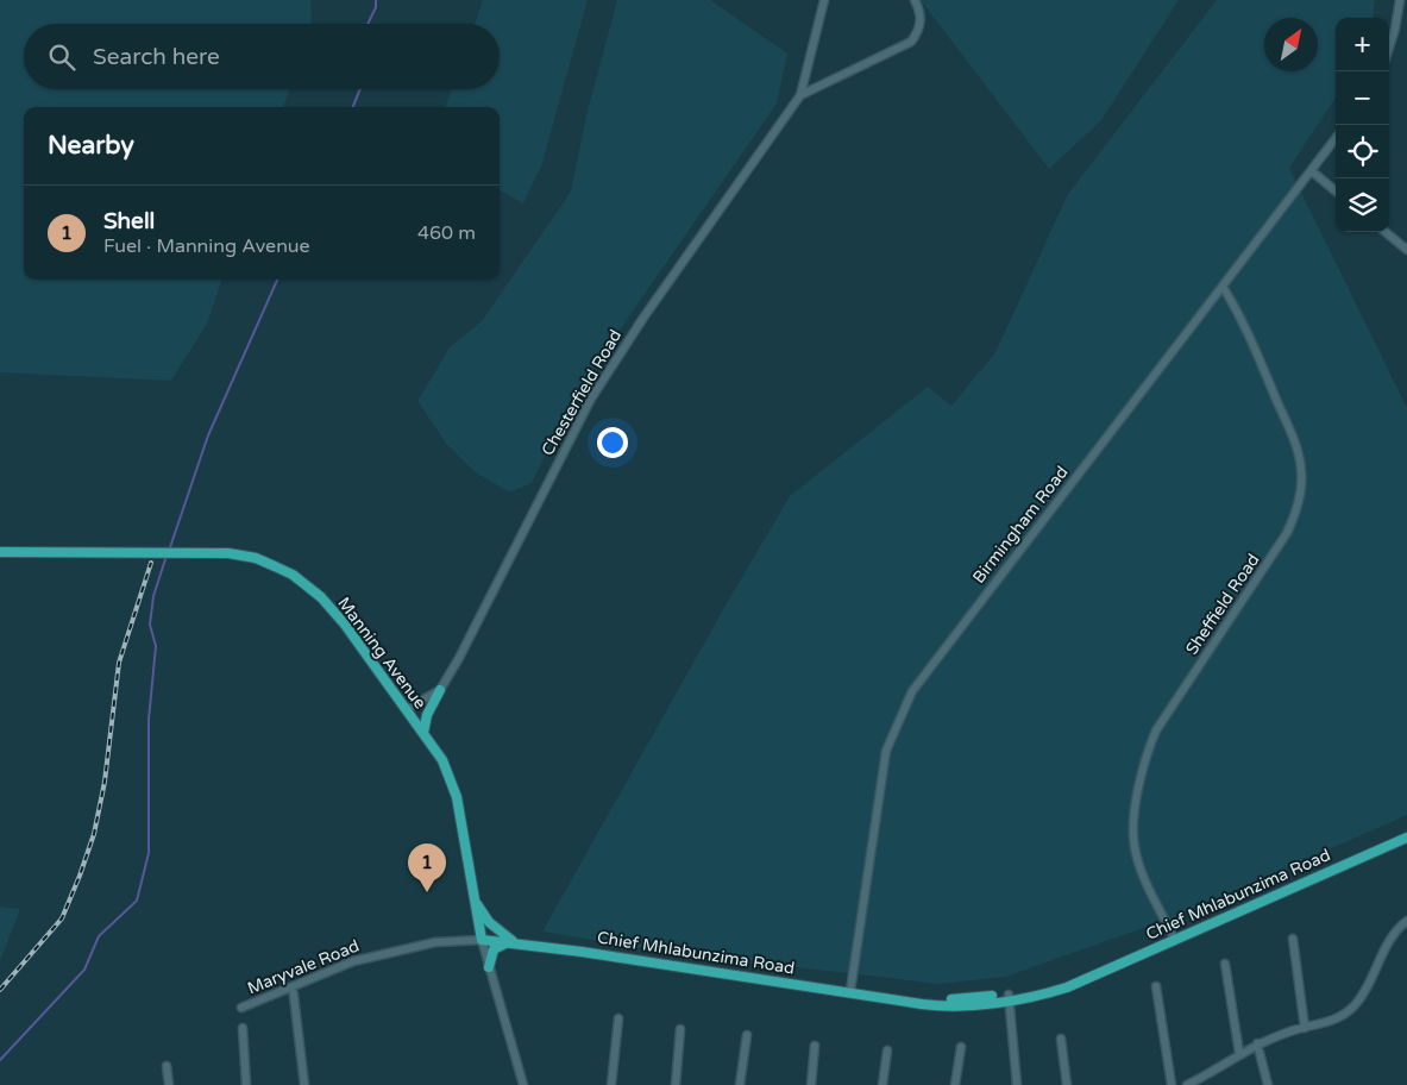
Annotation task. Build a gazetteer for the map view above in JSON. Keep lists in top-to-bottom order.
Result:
{
  "streets": {
    "main road": ["Manning Avenue", "Chief Mhlabunzima Road"],
    "street": [
      "Chesterfield Road",
      "Birmingham Road",
      "Sheffield Road",
      "Maryvale Road"
    ]
  },
  "crossings": [
    ["Chesterfield Road", "Manning Avenue"],
    ["Birmingham Road", "Sheffield Road"],
    ["Birmingham Road", "Chief Mhlabunzima Road"],
    ["Sheffield Road", "Chief Mhlabunzima Road"],
    ["Manning Avenue", "Chief Mhlabunzima Road"],
    ["Manning Avenue", "Maryvale Road"],
    ["Chief Mhlabunzima Road", "Maryvale Road"]
  ],
  "north": "top right",
  "page": {
    "map_buttons": ["+", "−"],
    "search": "Search here",
    "heading": "Nearby",
    "list": [
      {
        "mark": "1",
        "name": "Shell",
        "note": "Fuel · Manning Avenue",
        "value": "460 m"
      }
    ],
    "pins": "1"
  }
}
